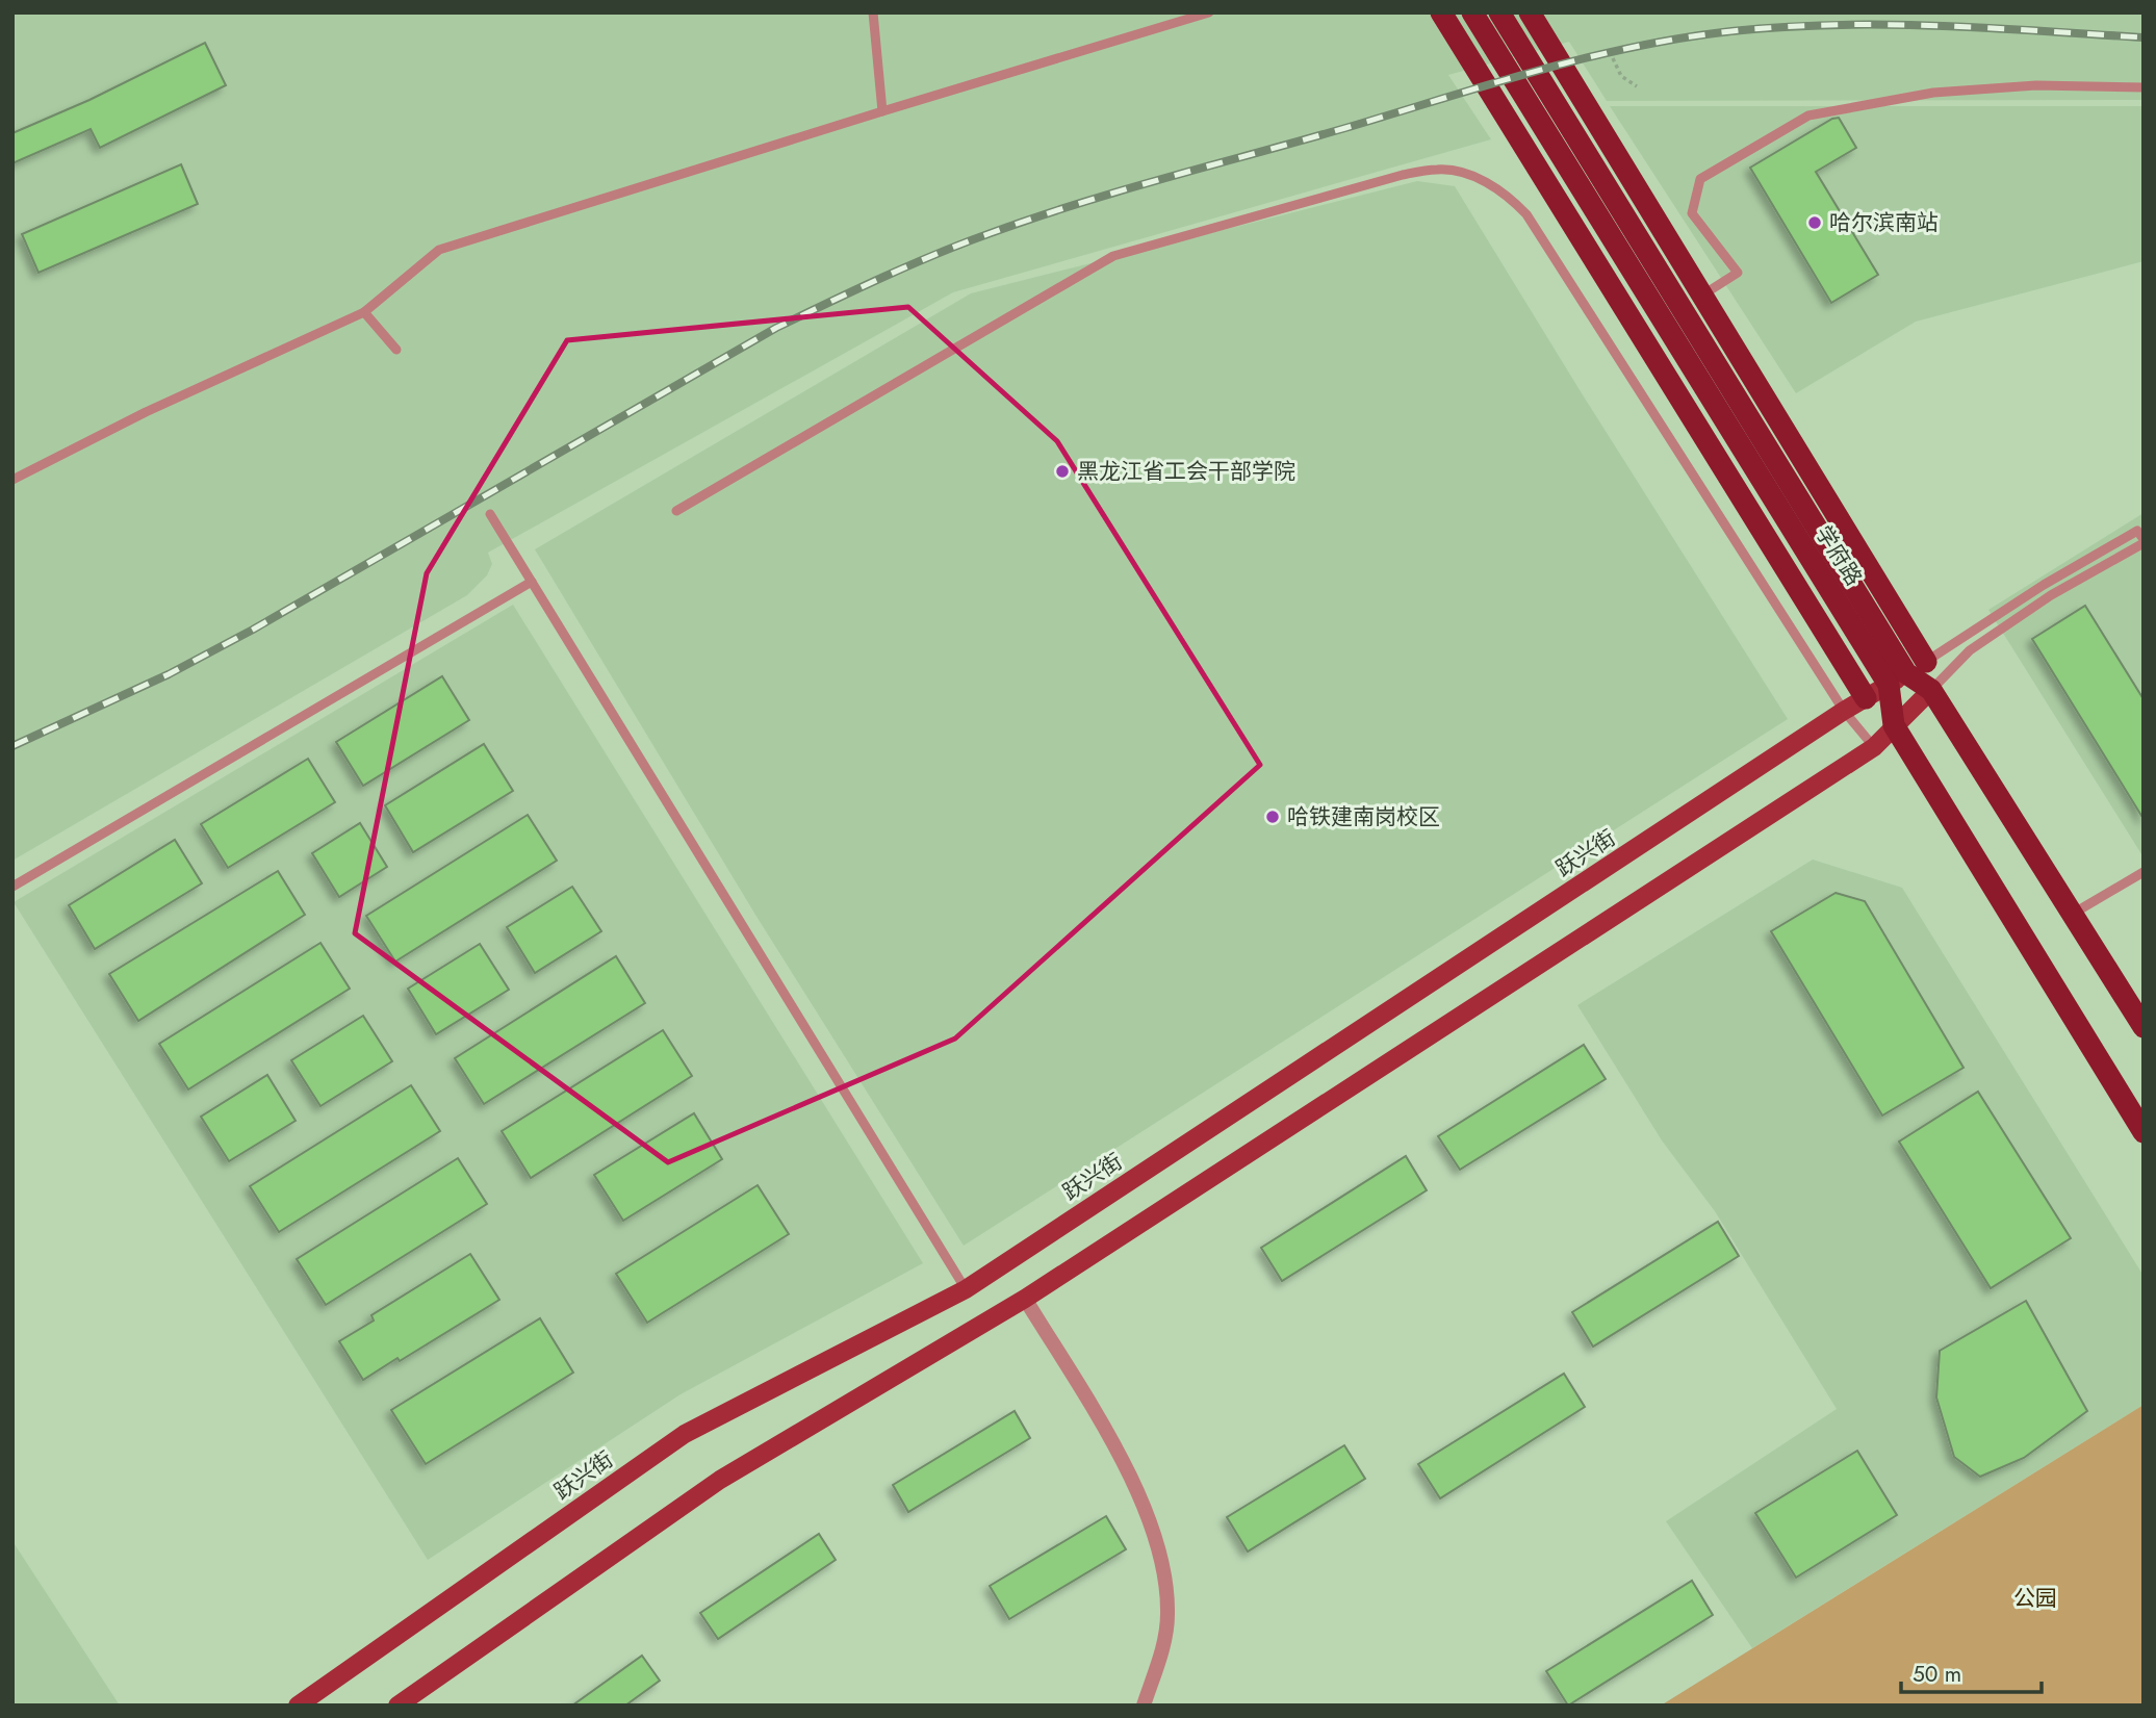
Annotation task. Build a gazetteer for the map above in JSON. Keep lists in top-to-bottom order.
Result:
{
  "streets": {
    "highway": ["学府路"],
    "main road": ["跃兴街"]
  },
  "crossings": [
    ["学府路", "跃兴街"]
  ],
  "parks": ["公园"],
  "places": ["哈尔滨南站", "黑龙江省工会干部学院", "哈铁建南岗校区"],
  "scale_bar": "50 m"
}
